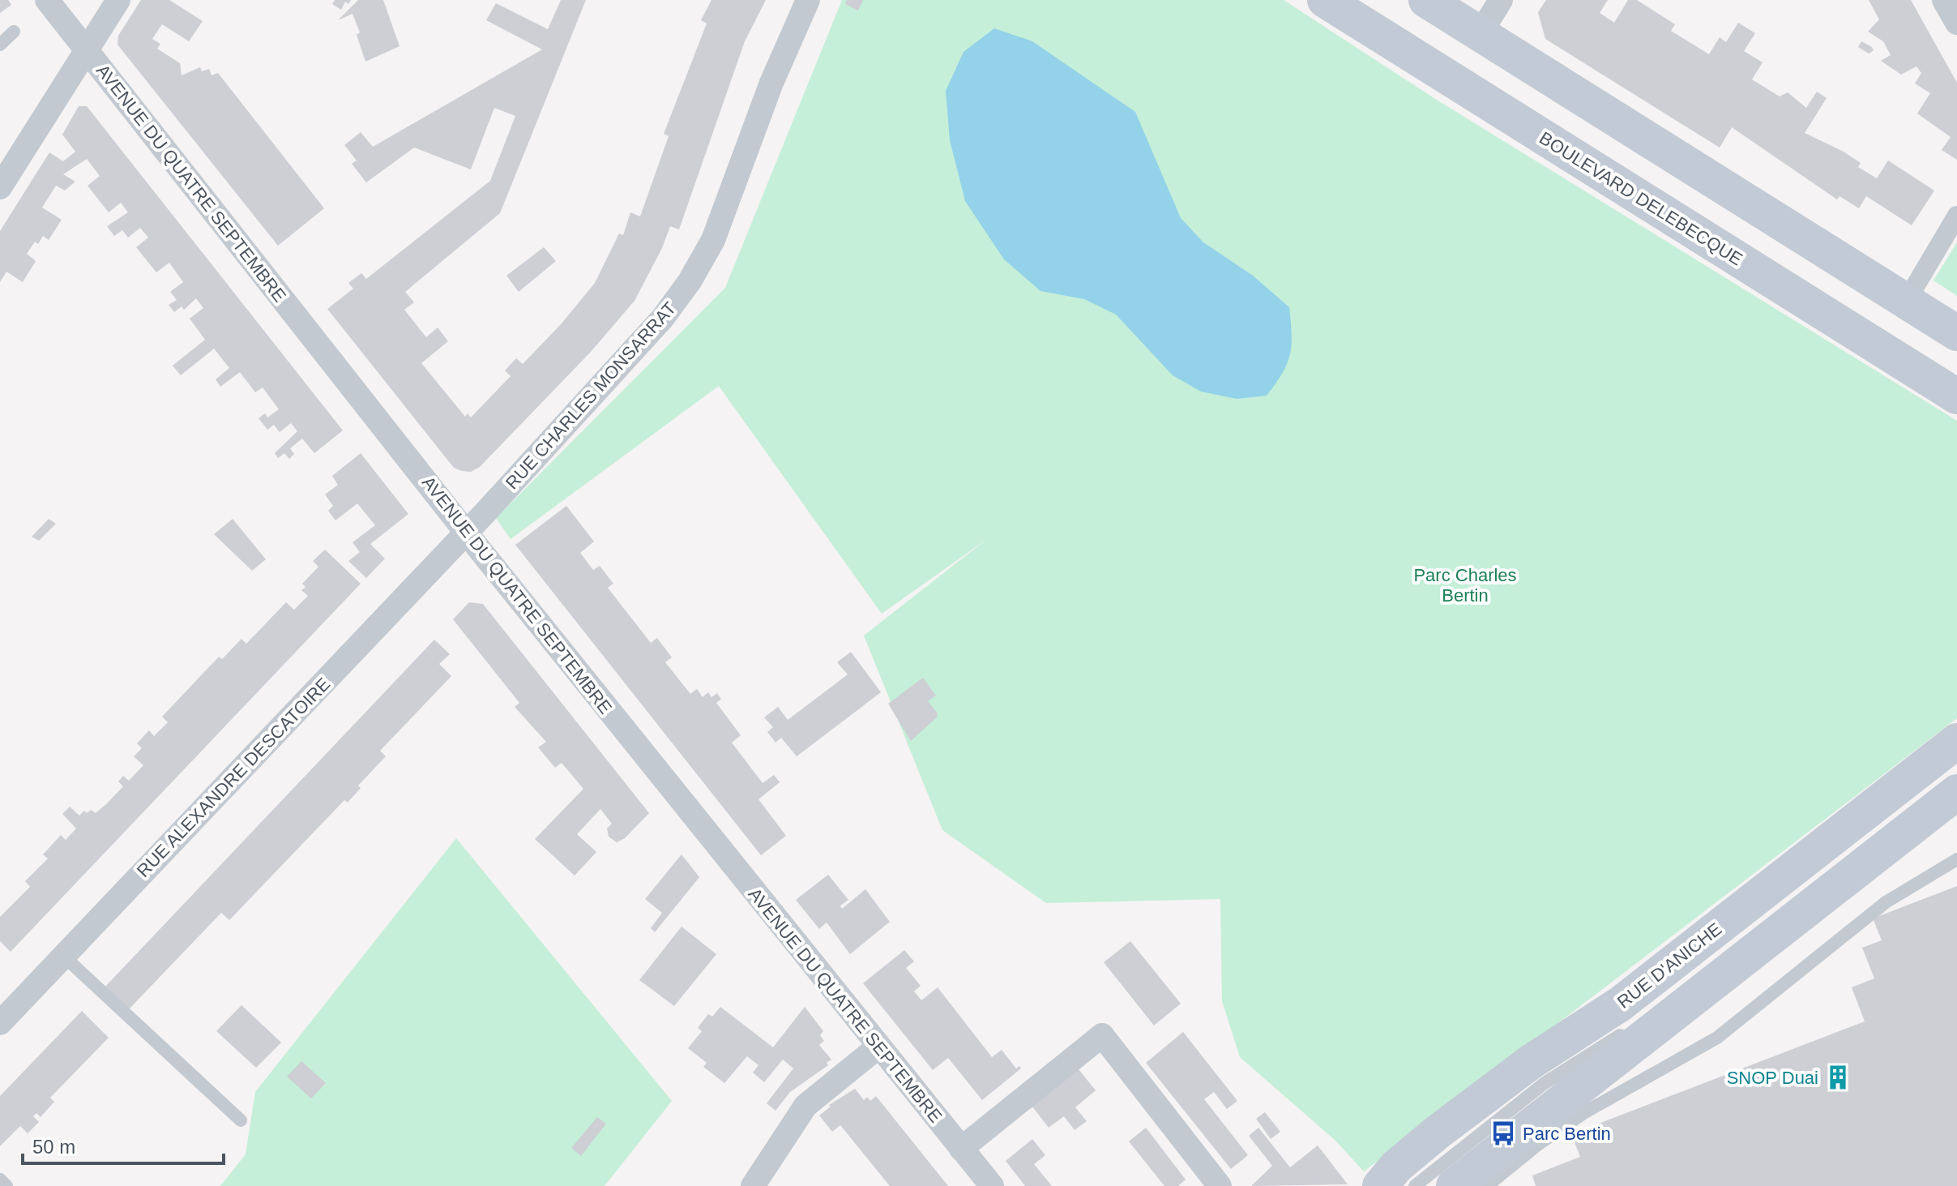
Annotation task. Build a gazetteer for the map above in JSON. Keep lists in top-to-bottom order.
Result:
{
  "streets": {
    "main road": ["BOULEVARD DELEBECQUE", "RUE D'ANICHE"],
    "street": ["AVENUE DU QUATRE SEPTEMBRE", "RUE CHARLES MONSARRAT", "RUE ALEXANDRE DESCATOIRE"]
  },
  "crossings": [
    ["AVENUE DU QUATRE SEPTEMBRE", "RUE CHARLES MONSARRAT"],
    ["AVENUE DU QUATRE SEPTEMBRE", "RUE ALEXANDRE DESCATOIRE"],
    ["RUE CHARLES MONSARRAT", "RUE ALEXANDRE DESCATOIRE"]
  ],
  "parks": ["Parc Charles Bertin"],
  "places": {
    "building": ["SNOP Duai"],
    "bus stop": ["Parc Bertin"]
  },
  "scale_bar": "50 m"
}
